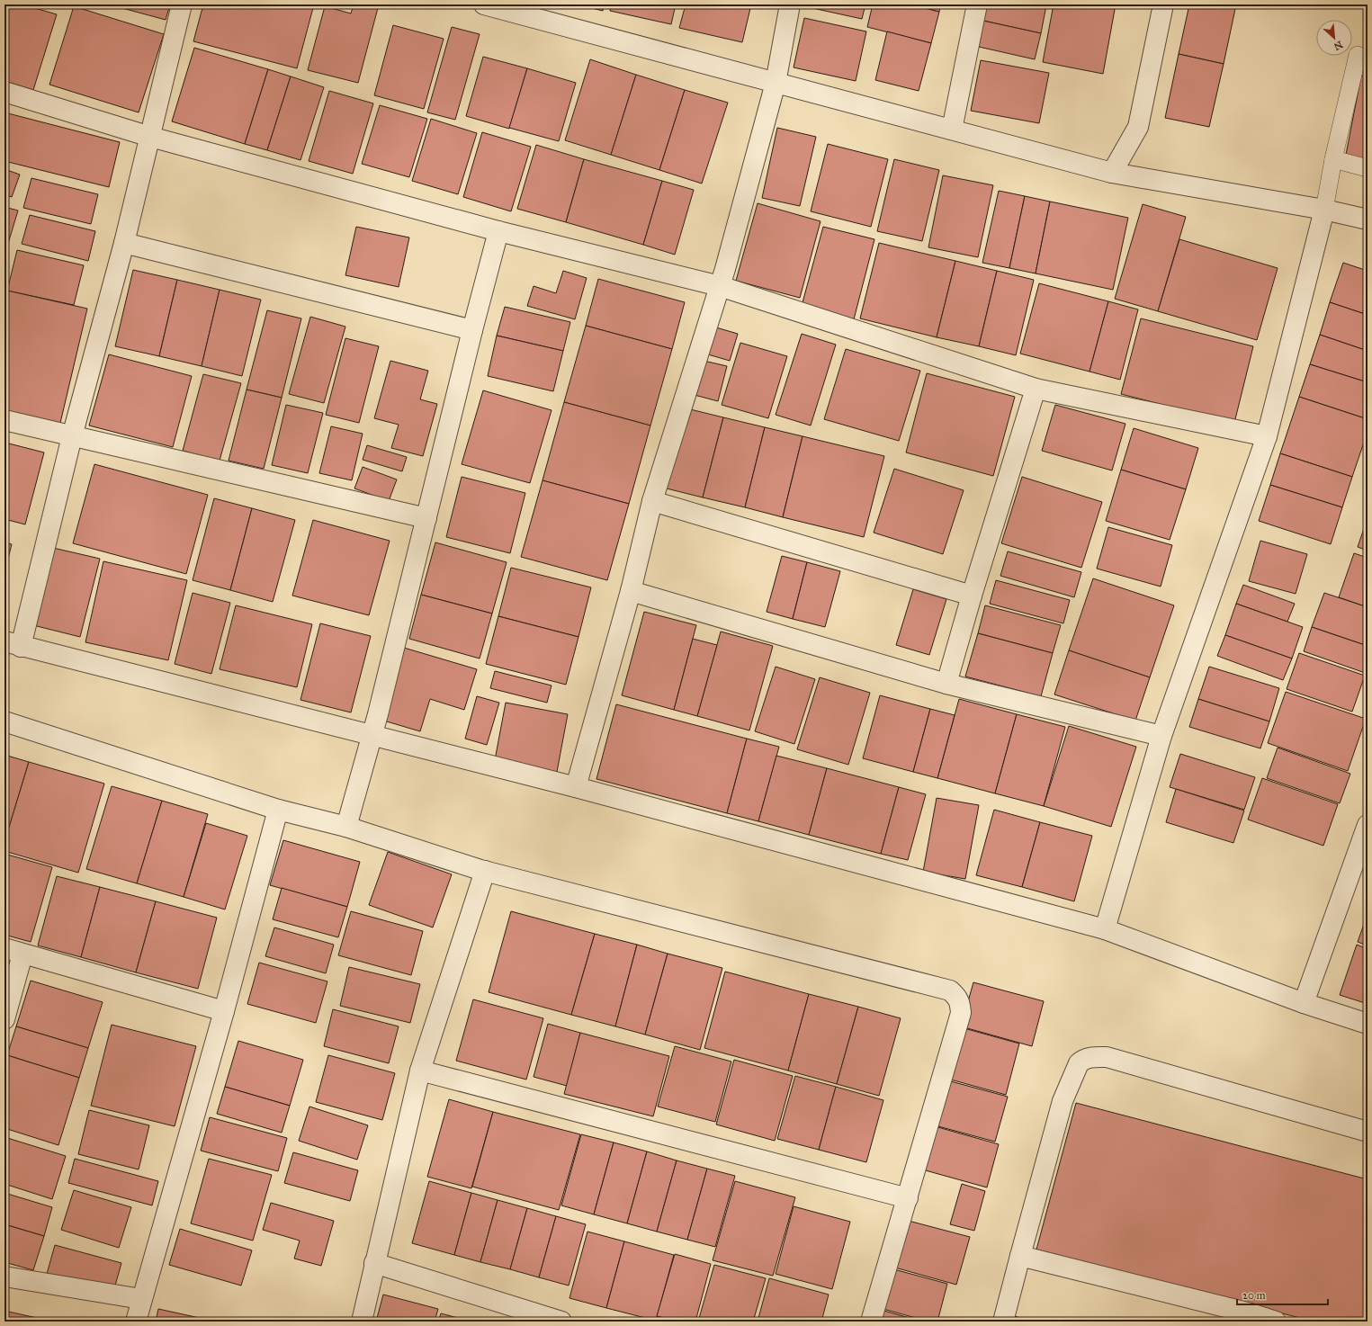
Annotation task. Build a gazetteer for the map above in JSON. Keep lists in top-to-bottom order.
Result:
{
  "scale_bar": "20 m",
  "north": "bottom right"
}
